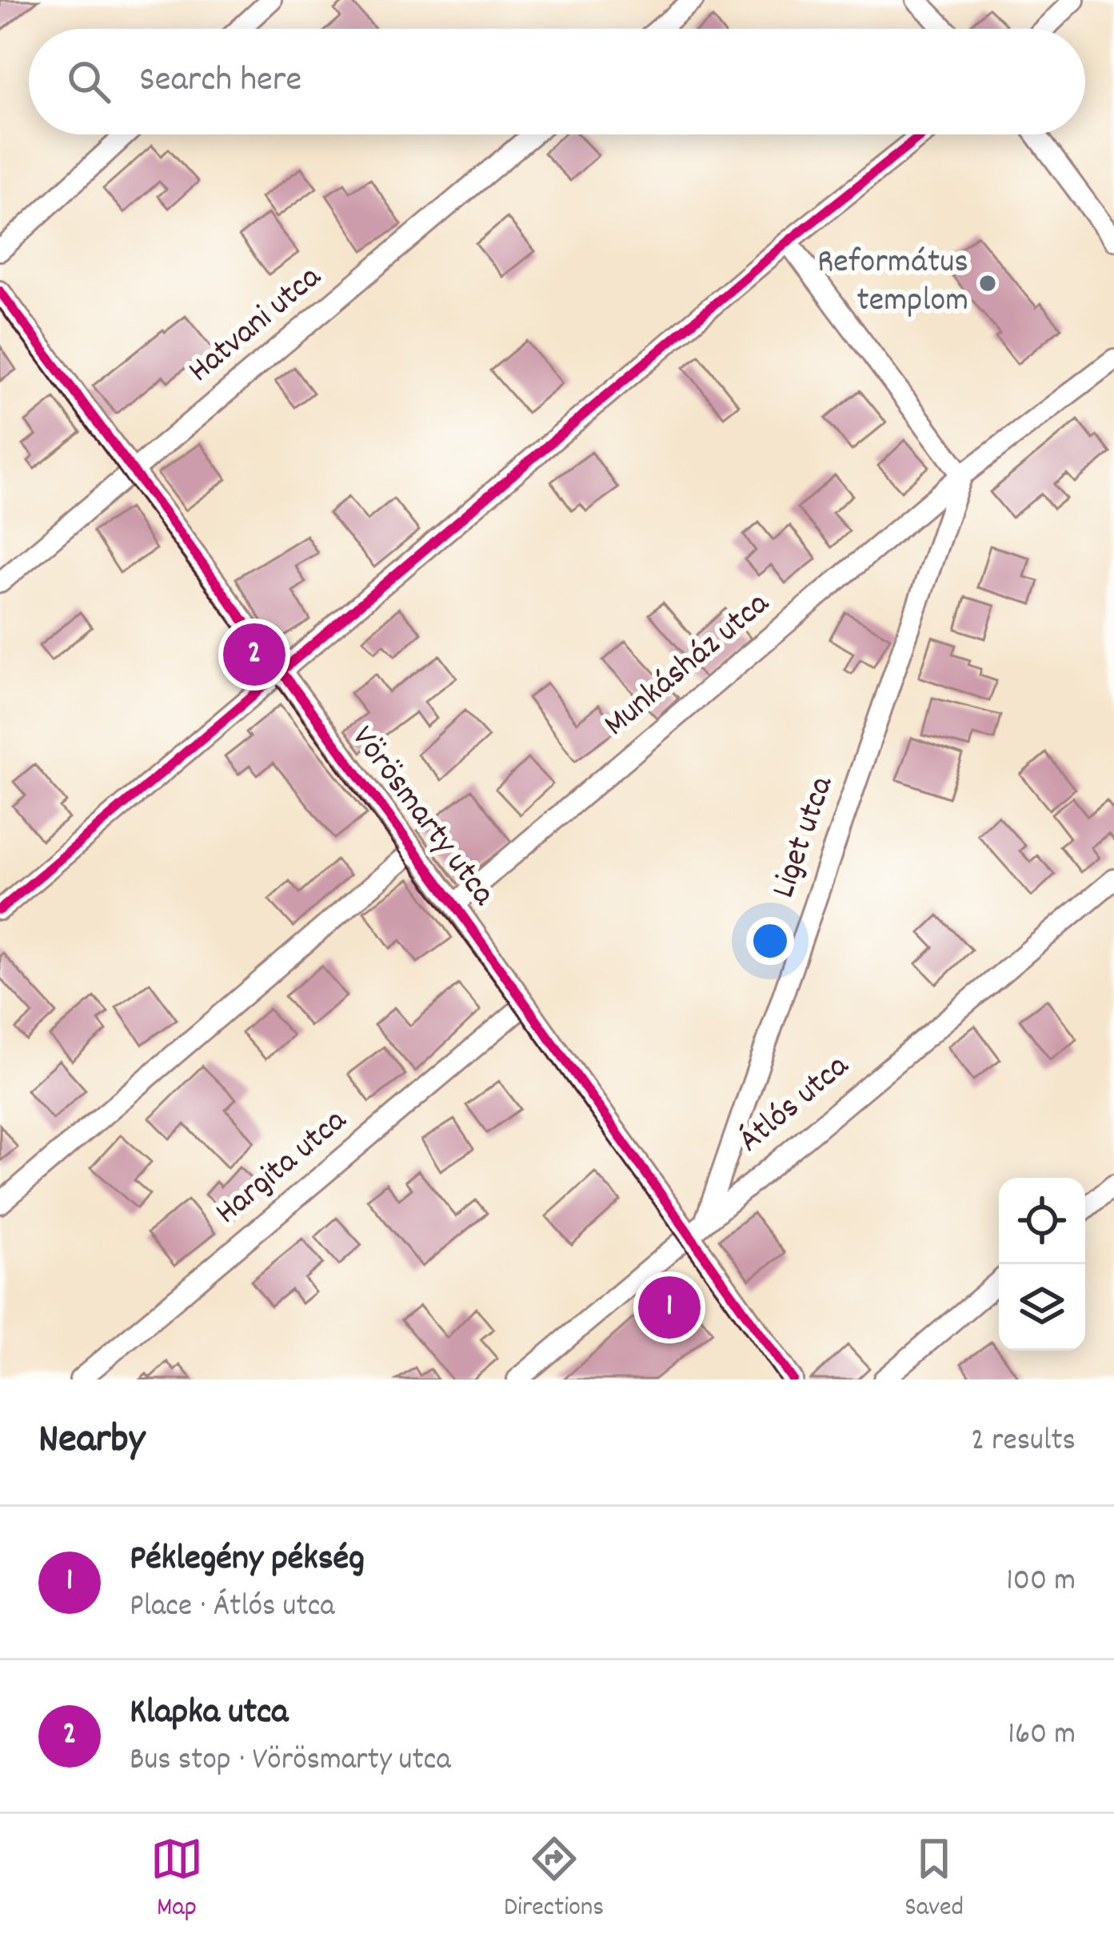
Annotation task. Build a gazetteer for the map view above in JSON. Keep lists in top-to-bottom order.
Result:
{
  "streets": {
    "street": [
      "Hatvani utca",
      "Munkásház utca",
      "Vörösmarty utca",
      "Liget utca",
      "Átlós utca",
      "Hargita utca"
    ]
  },
  "crossings": [
    ["Hatvani utca", "Vörösmarty utca"],
    ["Munkásház utca", "Vörösmarty utca"],
    ["Munkásház utca", "Liget utca"],
    ["Vörösmarty utca", "Átlós utca"],
    ["Vörösmarty utca", "Hargita utca"],
    ["Liget utca", "Átlós utca"]
  ],
  "places": ["Református templom"],
  "page": {
    "search": "Search here",
    "pins": ["2", "1"],
    "heading": ["Nearby", "2 results"],
    "list": [
      {
        "mark": "1",
        "name": "Péklegény pékség",
        "note": "Place · Átlós utca",
        "value": "100 m"
      },
      {
        "mark": "2",
        "name": "Klapka utca",
        "note": "Bus stop · Vörösmarty utca",
        "value": "160 m"
      }
    ],
    "nav": ["Map", "Directions", "Saved"]
  }
}
